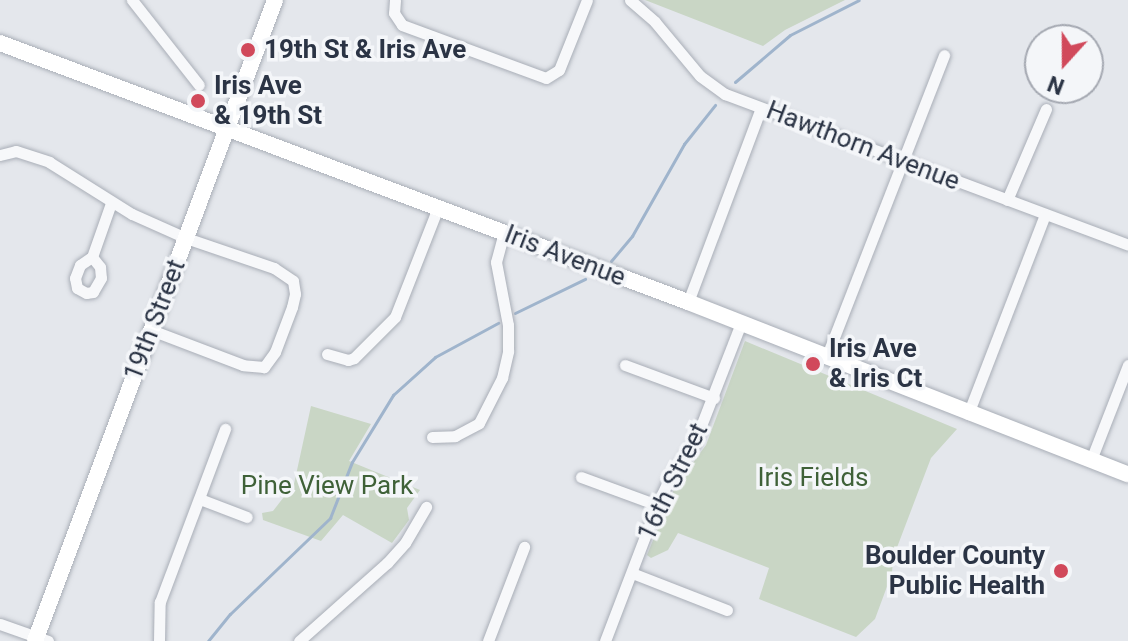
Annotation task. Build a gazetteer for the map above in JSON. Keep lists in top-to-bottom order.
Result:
{
  "streets": {
    "main road": ["Iris Avenue", "19th Street"],
    "street": ["Hawthorn Avenue", "16th Street"]
  },
  "crossings": [
    ["Iris Avenue", "19th Street"],
    ["Iris Avenue", "16th Street"]
  ],
  "parks": ["Iris Fields", "Pine View Park"],
  "places": [
    "19th St & Iris Ave",
    "Iris Ave & 19th St",
    "Iris Ave & Iris Ct",
    "Boulder County Public Health"
  ],
  "north": "bottom"
}
